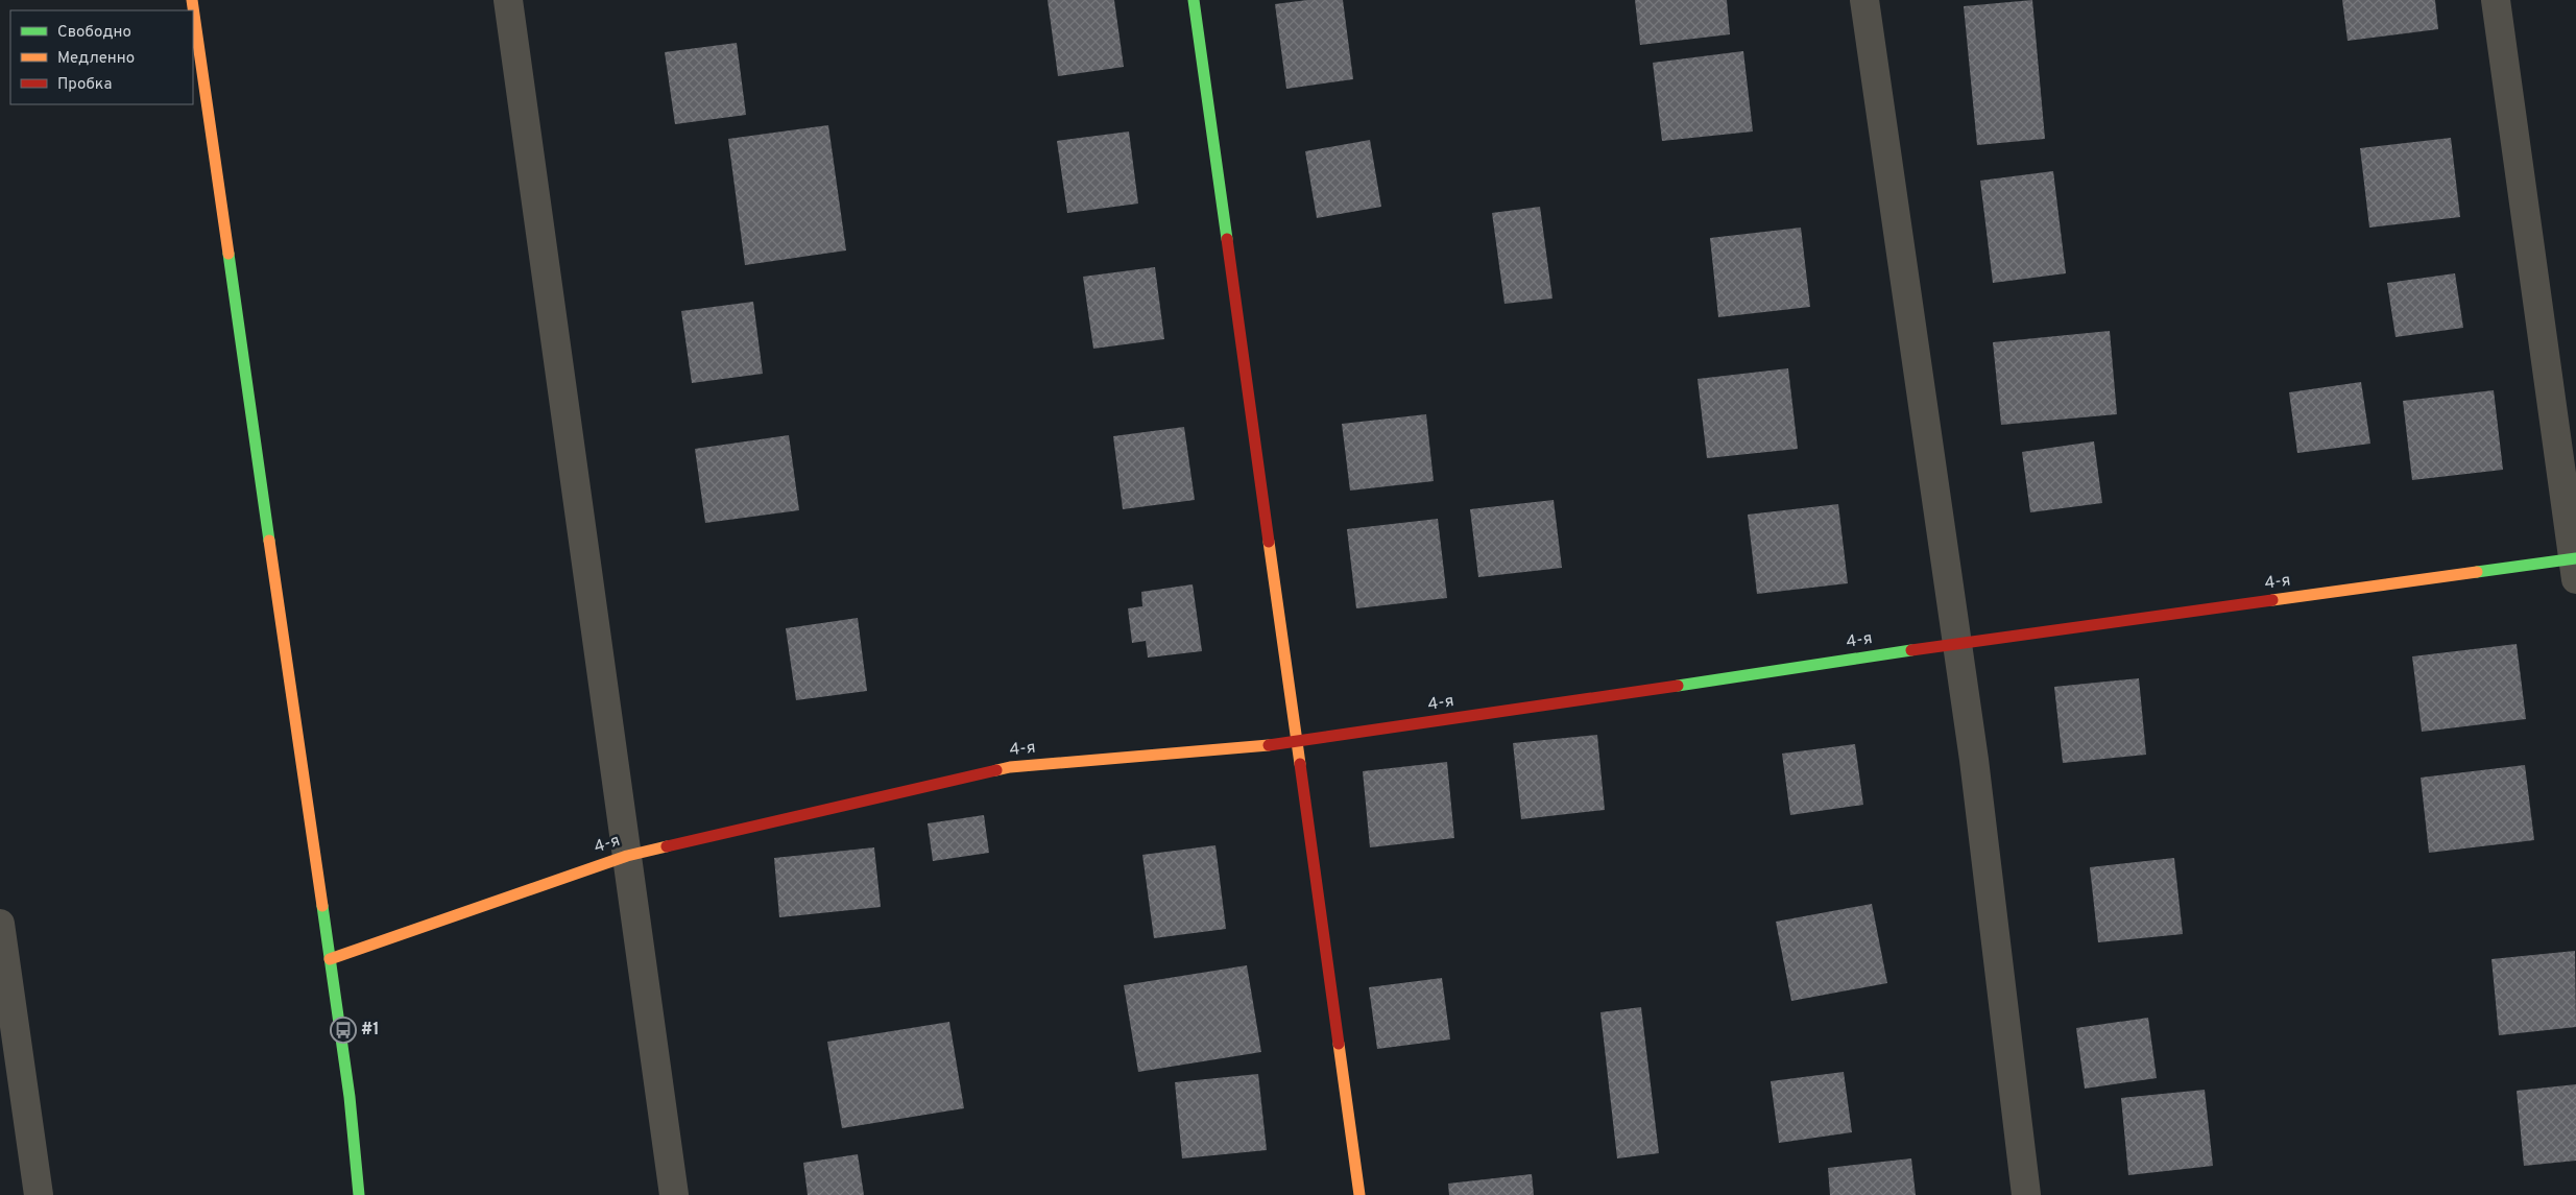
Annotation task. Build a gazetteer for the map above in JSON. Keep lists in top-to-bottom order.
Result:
{
  "streets": {
    "street": ["4-я"]
  },
  "places": {
    "bus stop": ["#1"]
  },
  "legend": ["Свободно", "Медленно", "Пробка"]
}
